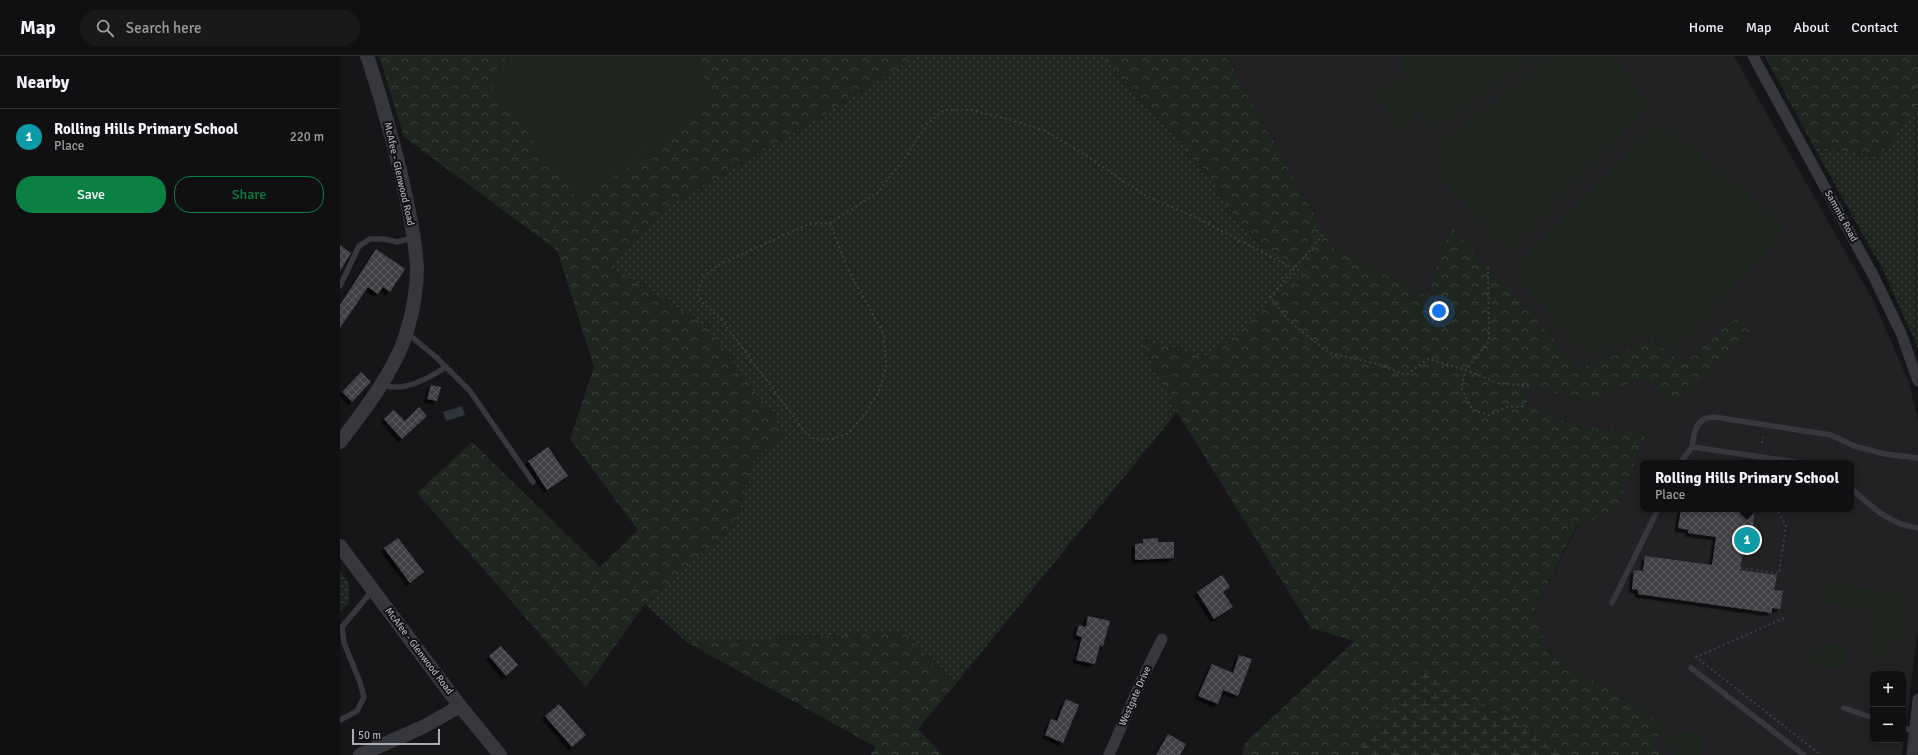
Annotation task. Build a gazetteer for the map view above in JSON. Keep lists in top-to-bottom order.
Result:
{
  "streets": {
    "street": ["McAfee - Glenwood Road", "Sammis Road", "Westgate Drive"]
  },
  "scale_bar": "50 m",
  "page": {
    "header": "Map",
    "search": "Search here",
    "nav": [
      "Home",
      "Map",
      "About",
      "Contact"
    ],
    "heading": "Nearby",
    "list": [
      {
        "mark": "1",
        "name": "Rolling Hills Primary School",
        "note": "Place",
        "value": "220 m"
      }
    ],
    "buttons": ["Save", "Share"],
    "popup": ["Rolling Hills Primary School", "Place"],
    "pins": "1",
    "map_buttons": ["+", "−"],
    "scale": "50 m"
  }
}
